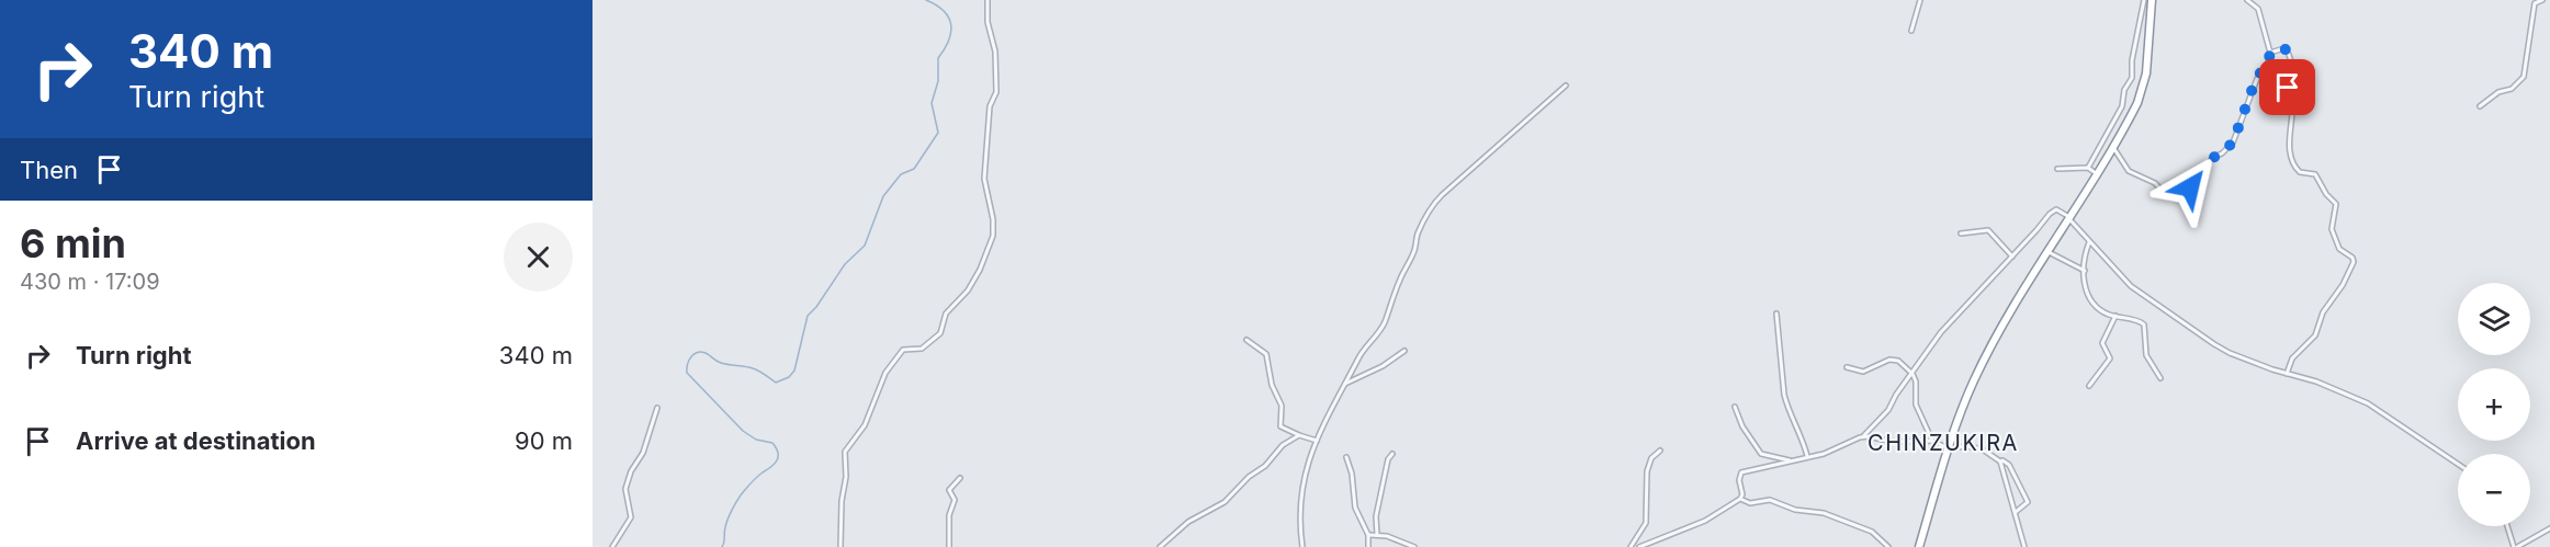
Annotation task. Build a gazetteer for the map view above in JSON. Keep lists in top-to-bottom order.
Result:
{
  "districts": ["CHINZUKIRA"],
  "page": {
    "turn": ["340 m", "Turn right"],
    "then": "Then",
    "heading": ["6 min", "430 m · 17:09"],
    "map_buttons": ["+", "−"],
    "list": [
      {
        "name": "Turn right",
        "value": "340 m"
      },
      {
        "name": "Arrive at destination",
        "value": "90 m"
      }
    ]
  }
}
